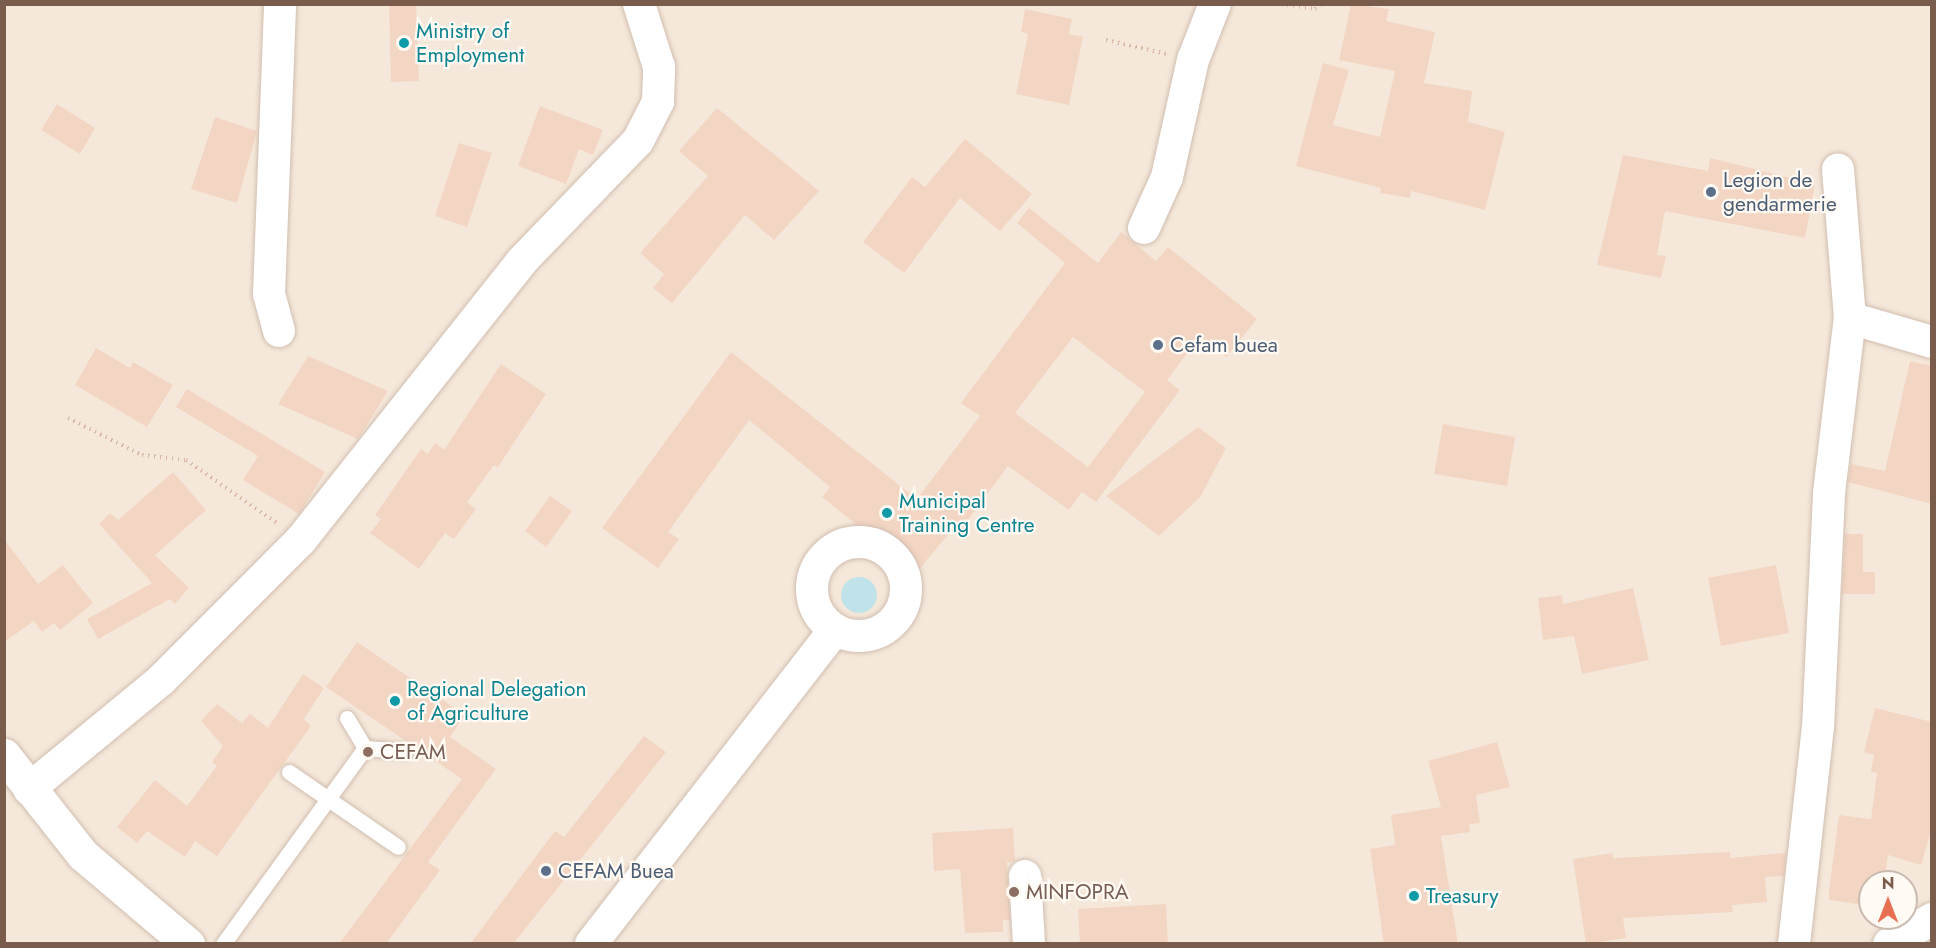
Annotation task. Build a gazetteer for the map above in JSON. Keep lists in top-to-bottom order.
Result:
{
  "places": [
    "Ministry of Employment",
    "Legion de gendarmerie",
    "Cefam buea",
    "Municipal Training Centre",
    "Regional Delegation of Agriculture",
    "CEFAM",
    "CEFAM Buea",
    "MINFOPRA",
    "Treasury"
  ],
  "north": "top"
}
